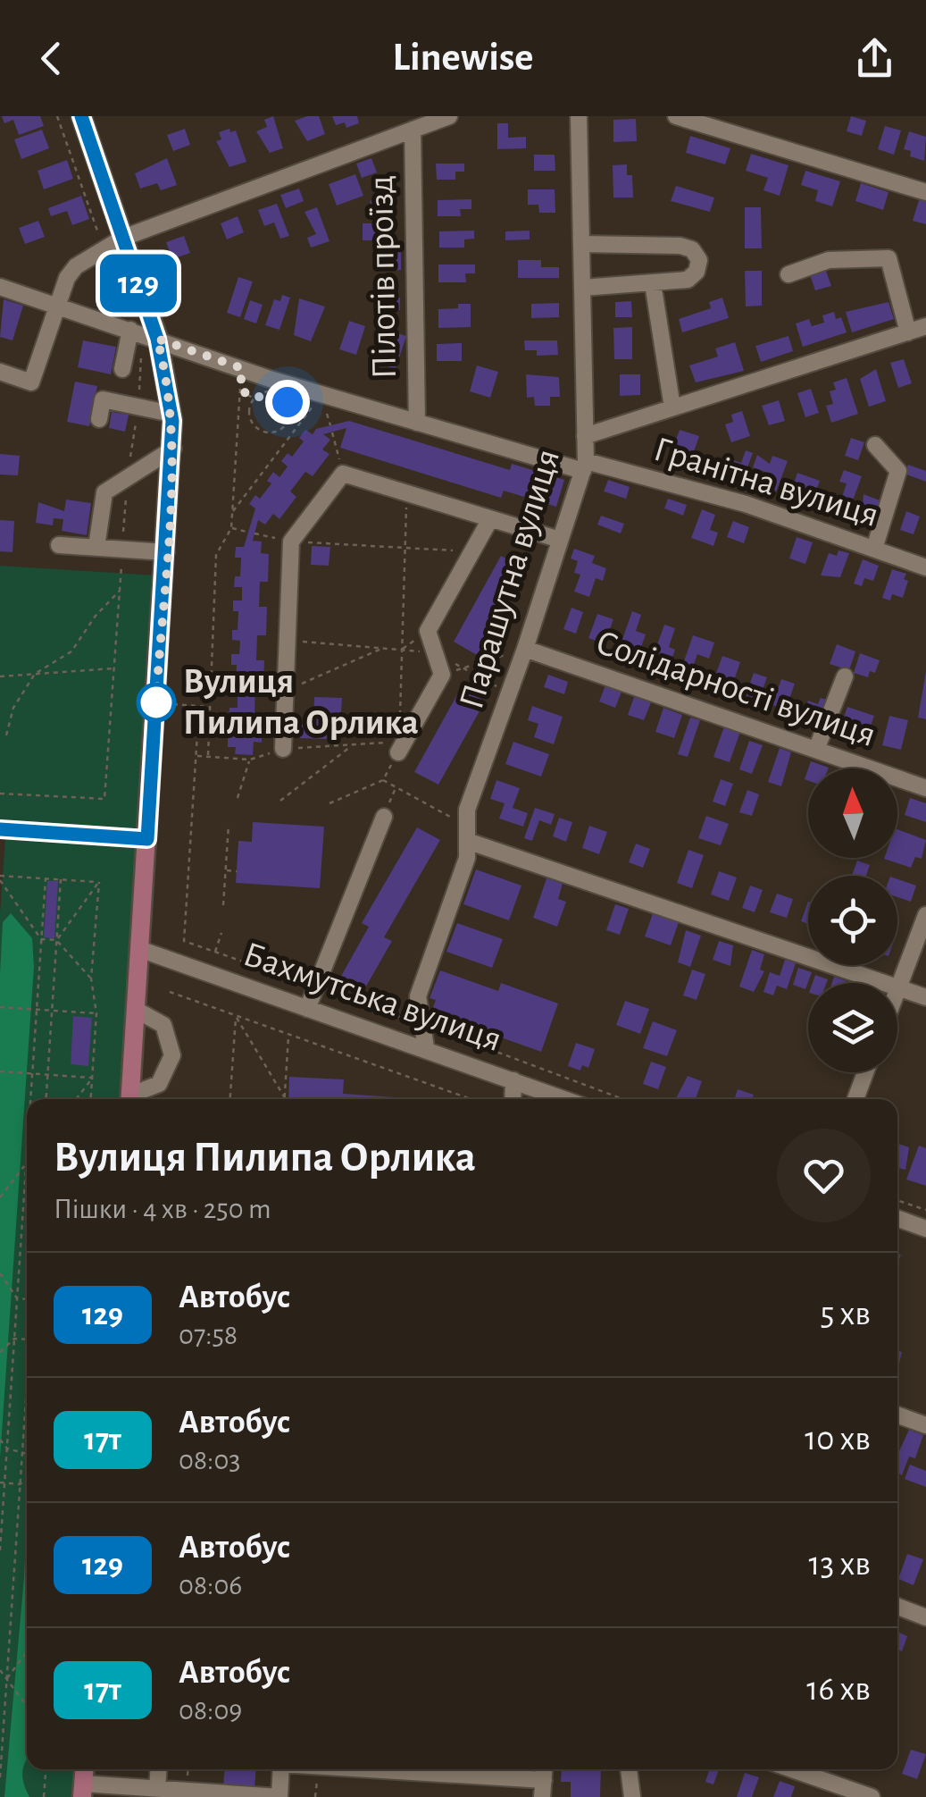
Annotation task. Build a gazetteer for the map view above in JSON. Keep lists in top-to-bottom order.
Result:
{
  "streets": {
    "street": [
      "Пілотів проїзд",
      "Гранітна вулиця",
      "Парашутна вулиця",
      "Солідарності вулиця",
      "Бахмутська вулиця"
    ]
  },
  "crossings": [
    ["Пілотів проїзд", "Гранітна вулиця"],
    ["Гранітна вулиця", "Парашутна вулиця"],
    ["Парашутна вулиця", "Солідарності вулиця"],
    ["Парашутна вулиця", "Бахмутська вулиця"]
  ],
  "places": ["Вулиця Пилипа Орлика"],
  "lines": ["bus line 129"],
  "north": "top",
  "page": {
    "header": "Linewise",
    "on_map": "129",
    "heading": ["Вулиця Пилипа Орлика", "Пішки · 4 хв · 250 m"],
    "list": [
      {
        "mark": "129",
        "name": "Автобус",
        "note": "07:58",
        "value": "5 хв"
      },
      {
        "mark": "17т",
        "name": "Автобус",
        "note": "08:03",
        "value": "10 хв"
      },
      {
        "mark": "129",
        "name": "Автобус",
        "note": "08:06",
        "value": "13 хв"
      },
      {
        "mark": "17т",
        "name": "Автобус",
        "note": "08:09",
        "value": "16 хв"
      }
    ]
  }
}
